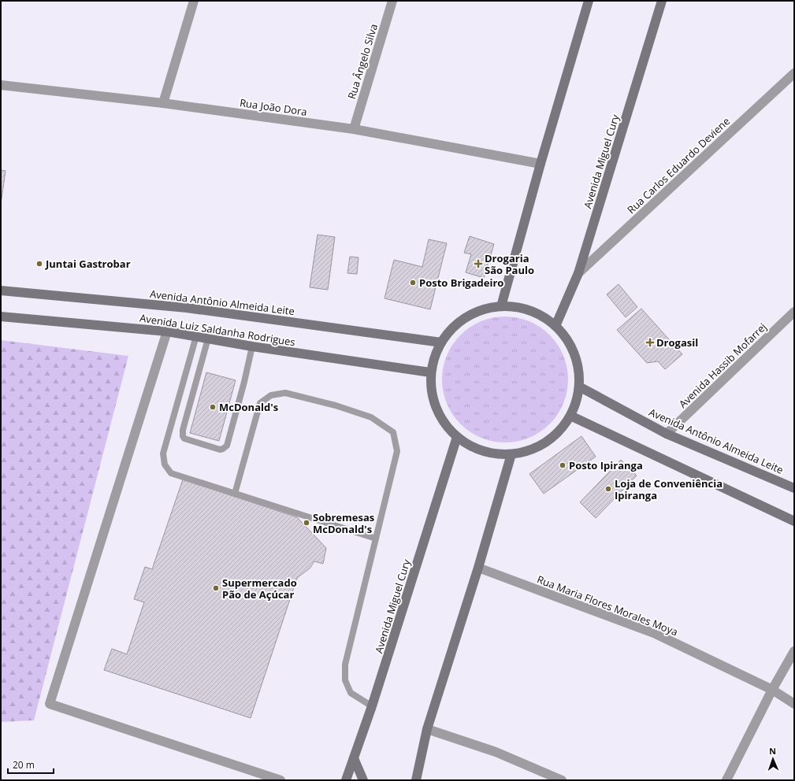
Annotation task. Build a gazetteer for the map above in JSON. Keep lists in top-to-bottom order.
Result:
{
  "streets": {
    "main road": ["Avenida Miguel Cury", "Avenida Antônio Almeida Leite", "Avenida Luiz Saldanha Rodrigues"],
    "street": [
      "Rua Ângelo Silva",
      "Rua João Dora",
      "Rua Carlos Eduardo Deviene",
      "Avenida Hassib Mofarrej",
      "Rua Maria Flores Morales Moya"
    ]
  },
  "crossings": [
    ["Rua Ângelo Silva", "Rua João Dora"],
    ["Avenida Miguel Cury", "Rua Carlos Eduardo Deviene"],
    ["Avenida Antônio Almeida Leite", "Avenida Hassib Mofarrej"]
  ],
  "places": {
    "other": [
      "Juntai Gastrobar",
      "Posto Brigadeiro",
      "McDonald's",
      "Posto Ipiranga",
      "Loja de Conveniência Ipiranga",
      "Sobremesas McDonald's",
      "Supermercado Pão de Açúcar"
    ],
    "health": ["Drogaria São Paulo", "Drogasil"]
  },
  "scale_bar": "20 m",
  "north": "top"
}
